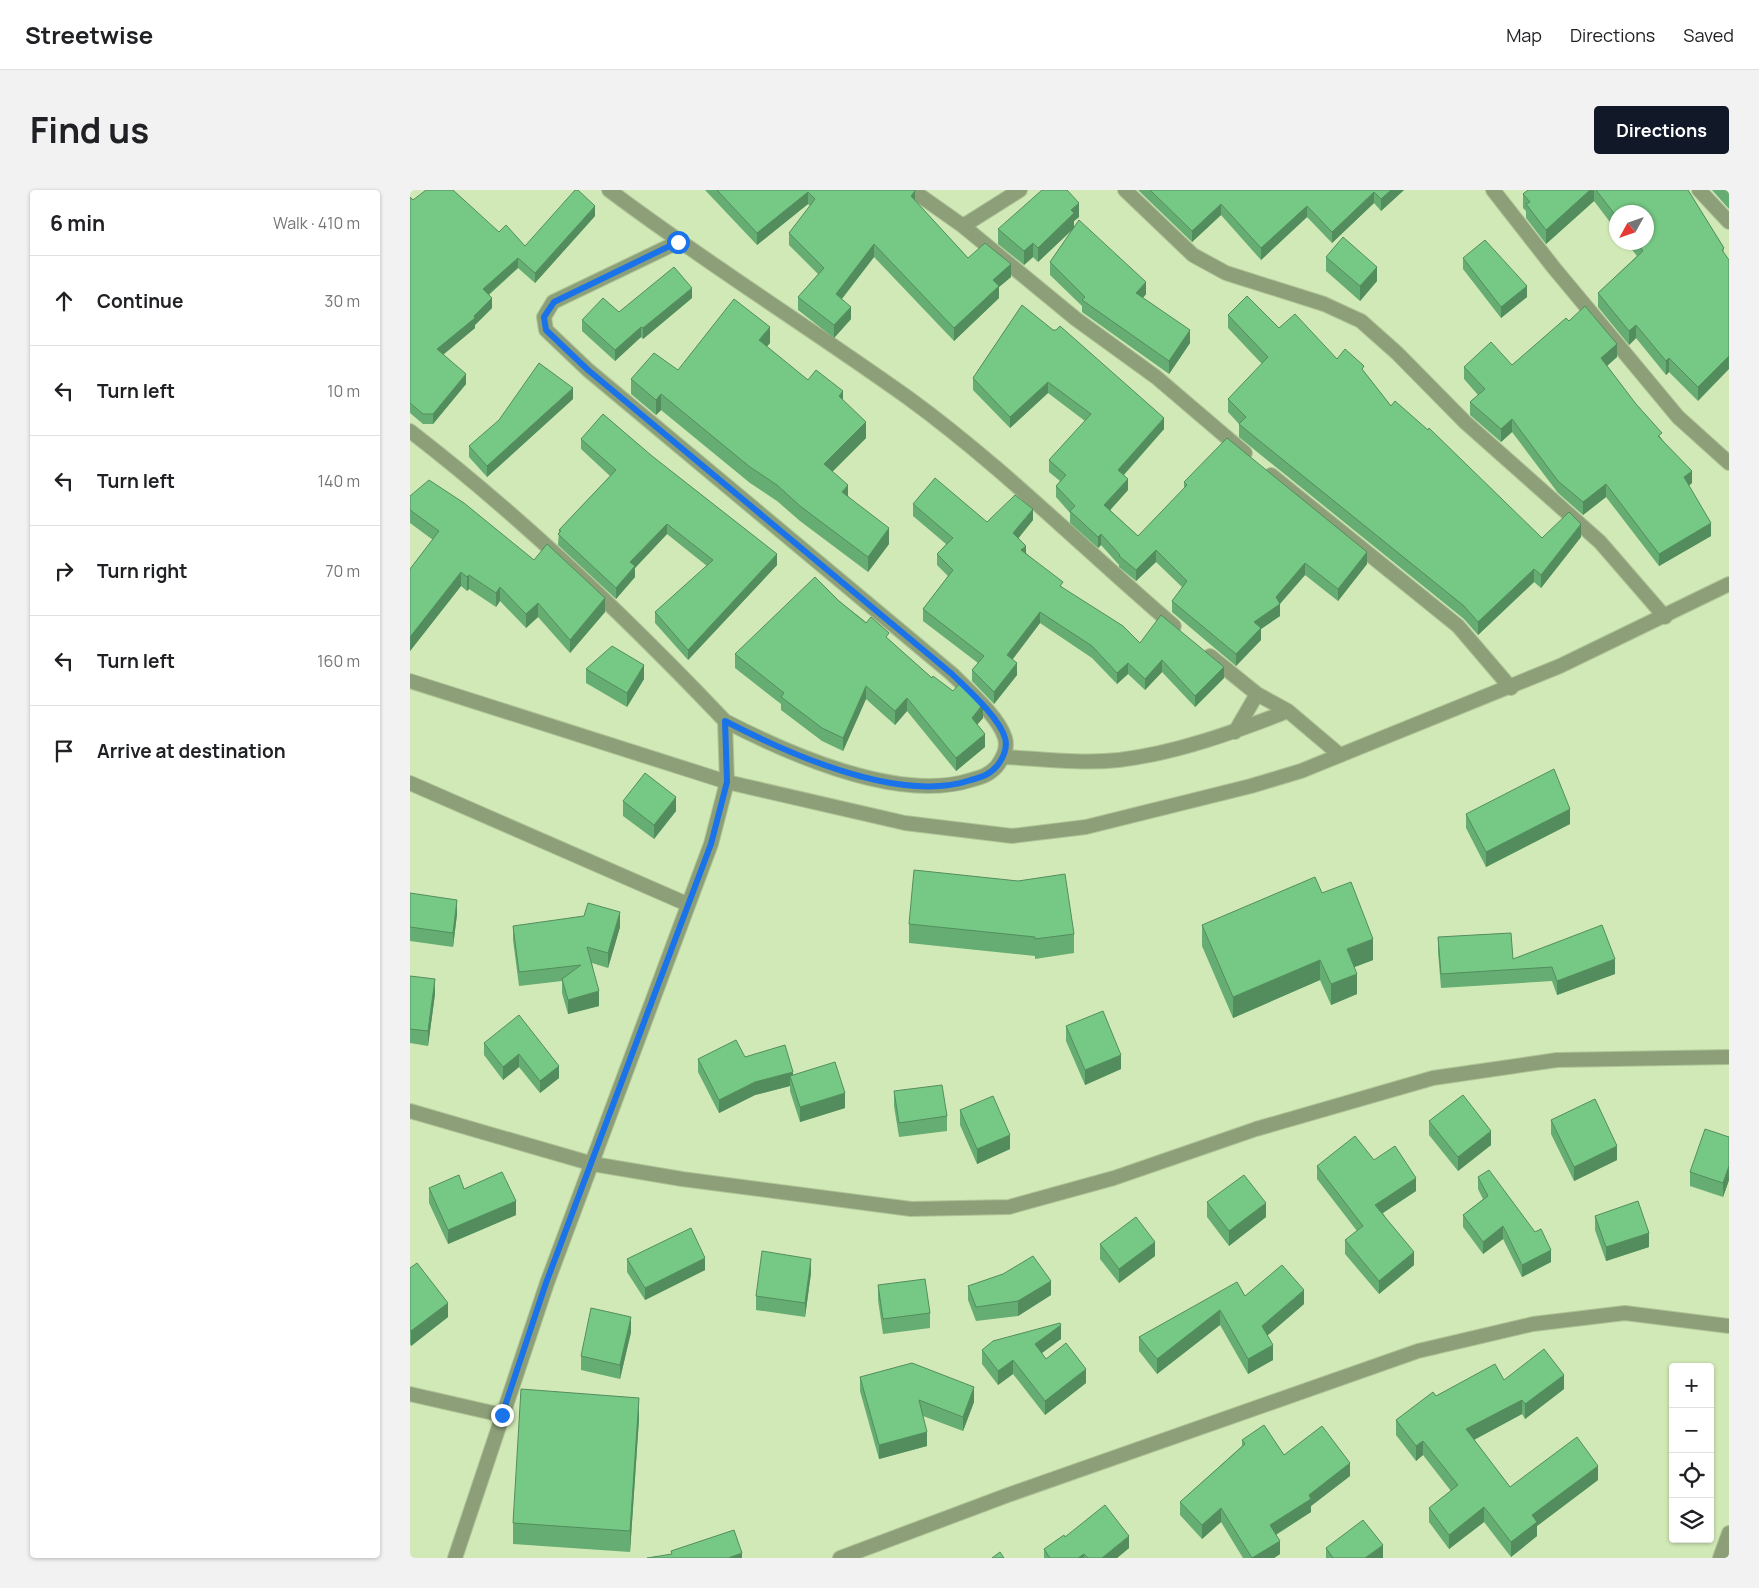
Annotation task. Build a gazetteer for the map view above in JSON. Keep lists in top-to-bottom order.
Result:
{
  "north": "bottom left",
  "page": {
    "header": "Streetwise",
    "nav": ["Map", "Directions", "Saved"],
    "title": "Find us",
    "buttons": "Directions",
    "heading": ["6 min", "Walk · 410 m"],
    "list": [
      ["Continue", "30 m"],
      ["Turn left", "10 m"],
      ["Turn left", "140 m"],
      ["Turn right", "70 m"],
      ["Turn left", "160 m"],
      "Arrive at destination"
    ],
    "map_buttons": ["+", "−"]
  }
}
